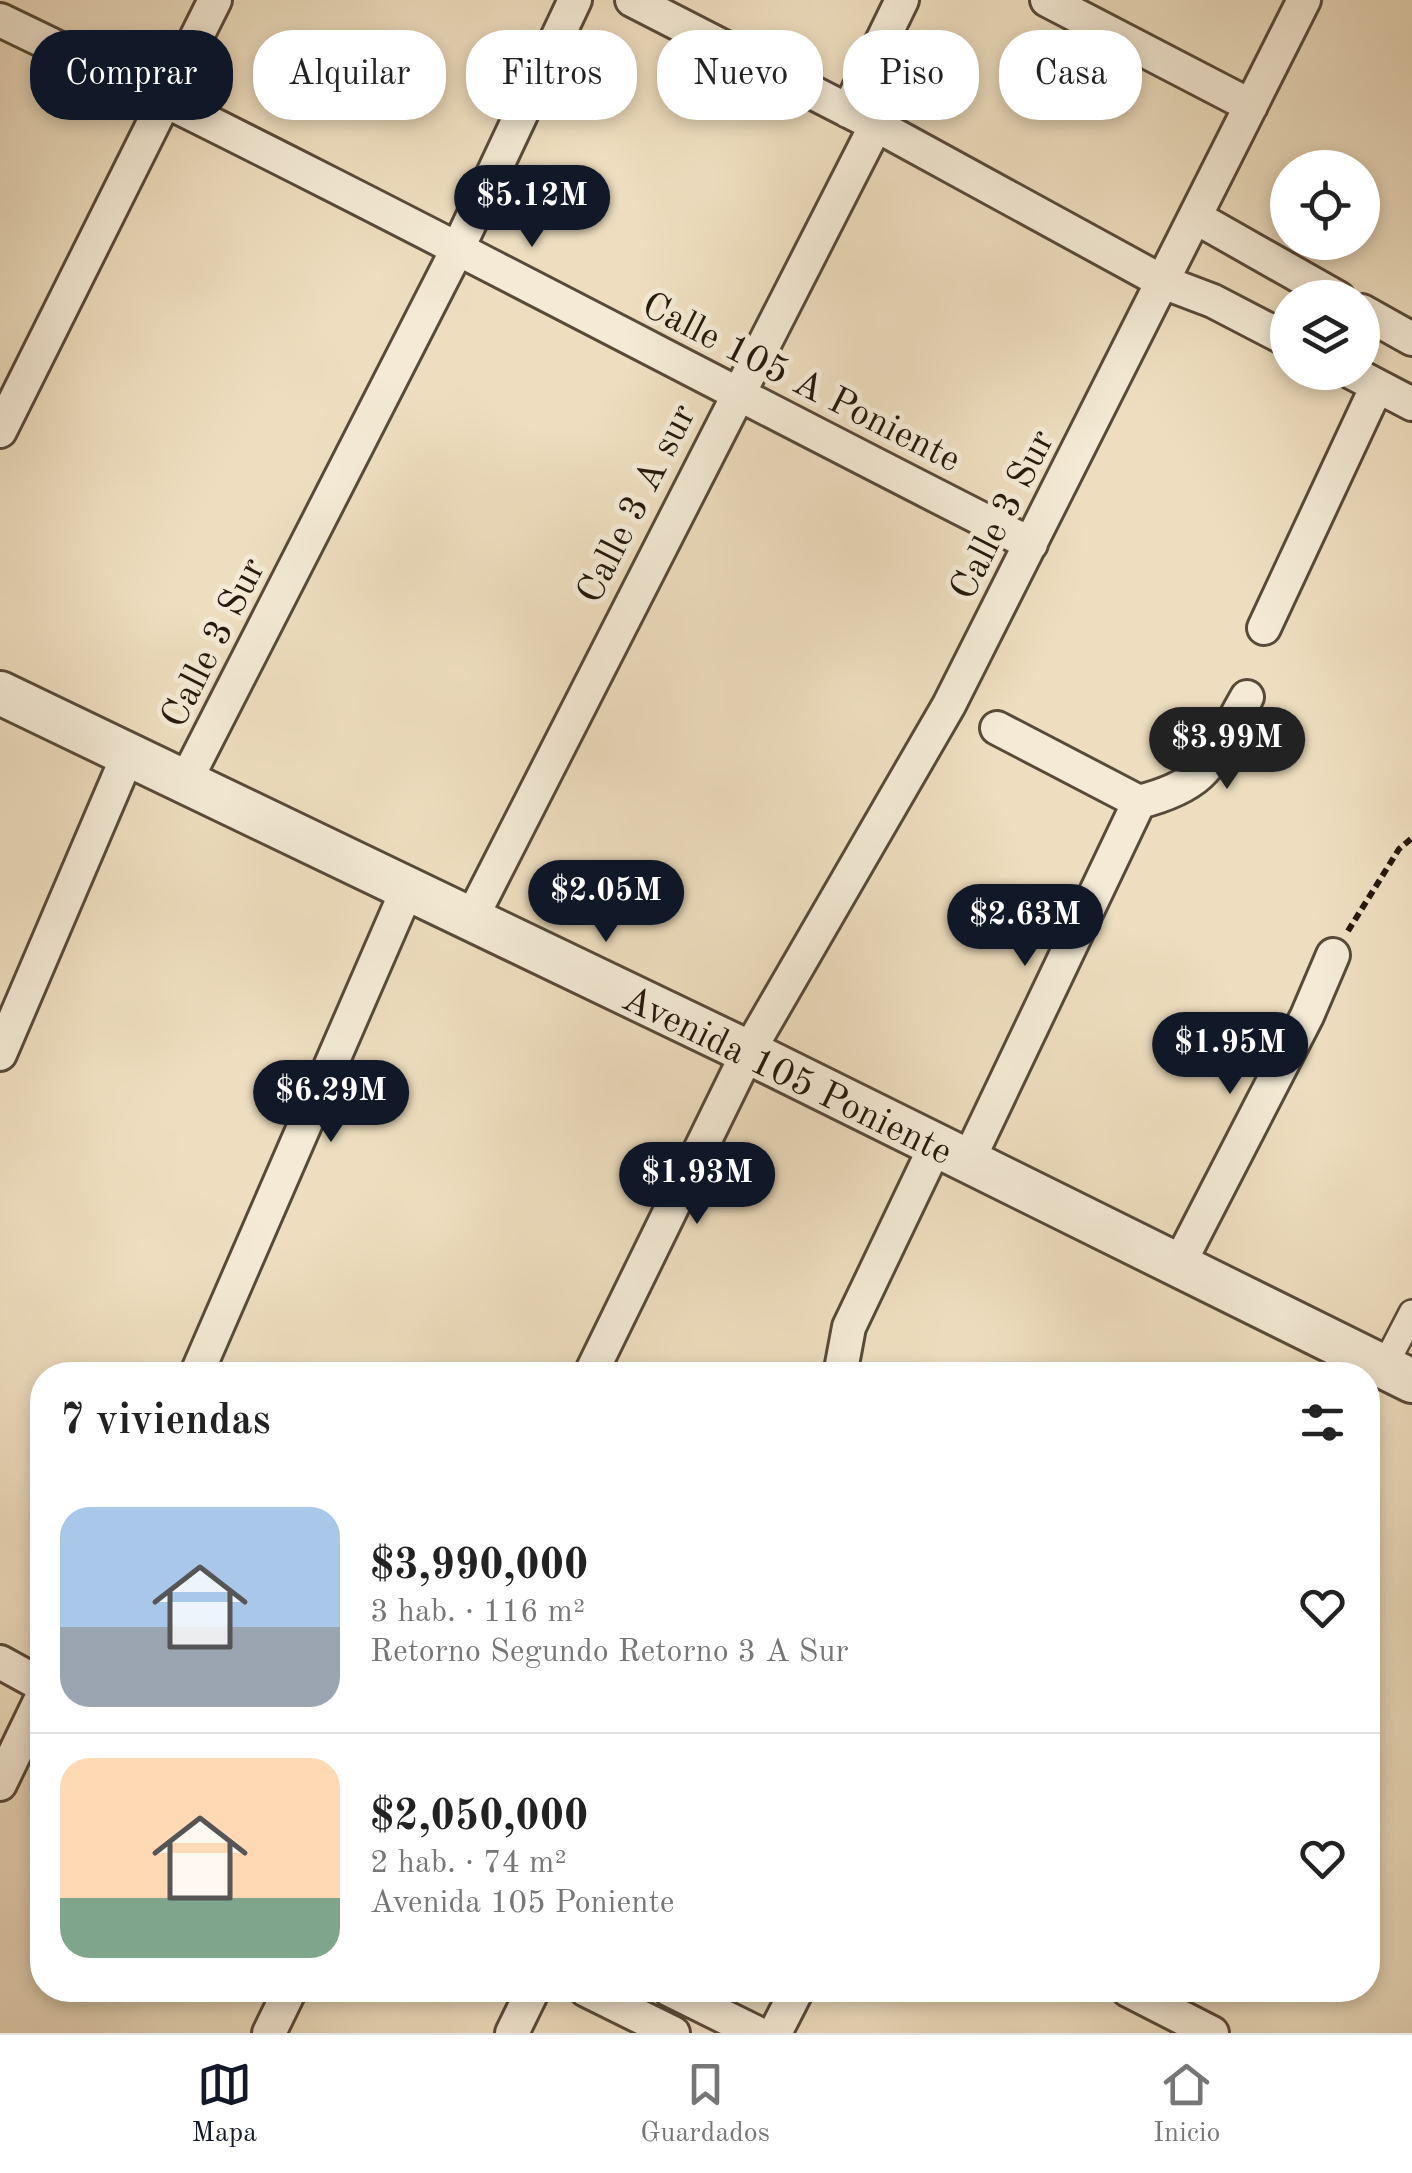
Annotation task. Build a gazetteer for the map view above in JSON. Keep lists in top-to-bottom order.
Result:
{
  "streets": {
    "street": [
      "Calle 105 A Poniente",
      "Calle 3 A sur",
      "Calle 3 Sur",
      "Avenida 105 Poniente"
    ]
  },
  "crossings": [
    ["Calle 105 A Poniente", "Calle 3 A sur"],
    ["Calle 105 A Poniente", "Calle 3 Sur"],
    ["Calle 3 A sur", "Avenida 105 Poniente"],
    ["Calle 3 Sur", "Avenida 105 Poniente"]
  ],
  "page": {
    "chip": [
      "Comprar",
      "Alquilar",
      "Filtros",
      "Nuevo",
      "Piso",
      "Casa"
    ],
    "price": [
      "$5.12M",
      "$3.99M",
      "$2.05M",
      "$2.63M",
      "$1.95M",
      "$6.29M",
      "$1.93M"
    ],
    "heading": "7 viviendas",
    "list": [
      {
        "name": "$3,990,000",
        "note": "3 hab. · 116 m² · Retorno Segundo Retorno 3 A Sur"
      },
      {
        "name": "$2,050,000",
        "note": "2 hab. · 74 m² · Avenida 105 Poniente"
      }
    ],
    "tabs": ["Mapa", "Guardados", "Inicio"]
  }
}
